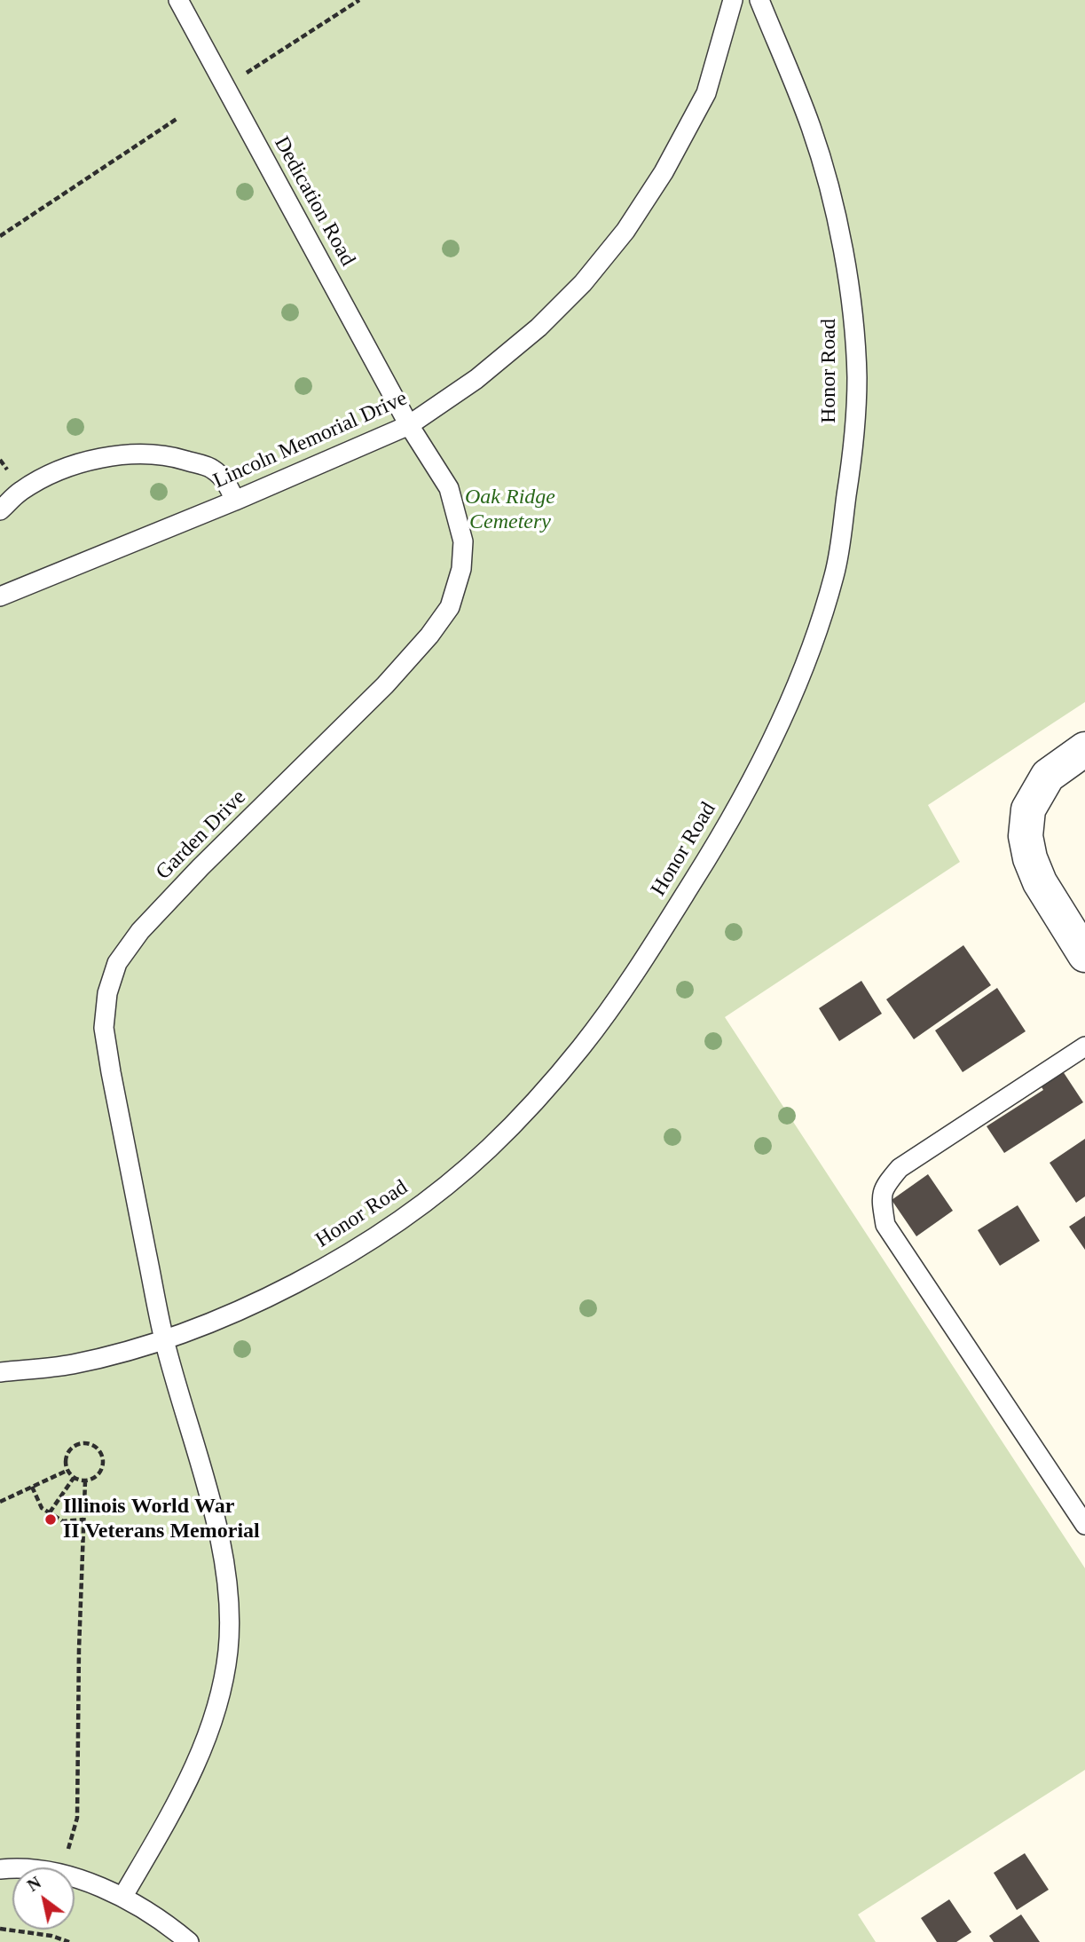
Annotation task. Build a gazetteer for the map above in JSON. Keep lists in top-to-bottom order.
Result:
{
  "streets": {
    "lane": [
      "Dedication Road",
      "Honor Road",
      "Lincoln Memorial Drive",
      "Garden Drive"
    ]
  },
  "crossings": [
    ["Dedication Road", "Lincoln Memorial Drive"],
    ["Dedication Road", "Garden Drive"],
    ["Honor Road", "Garden Drive"],
    ["Lincoln Memorial Drive", "Garden Drive"]
  ],
  "parks": ["Oak Ridge Cemetery"],
  "places": ["Illinois World War II Veterans Memorial"],
  "north": "top left"
}
